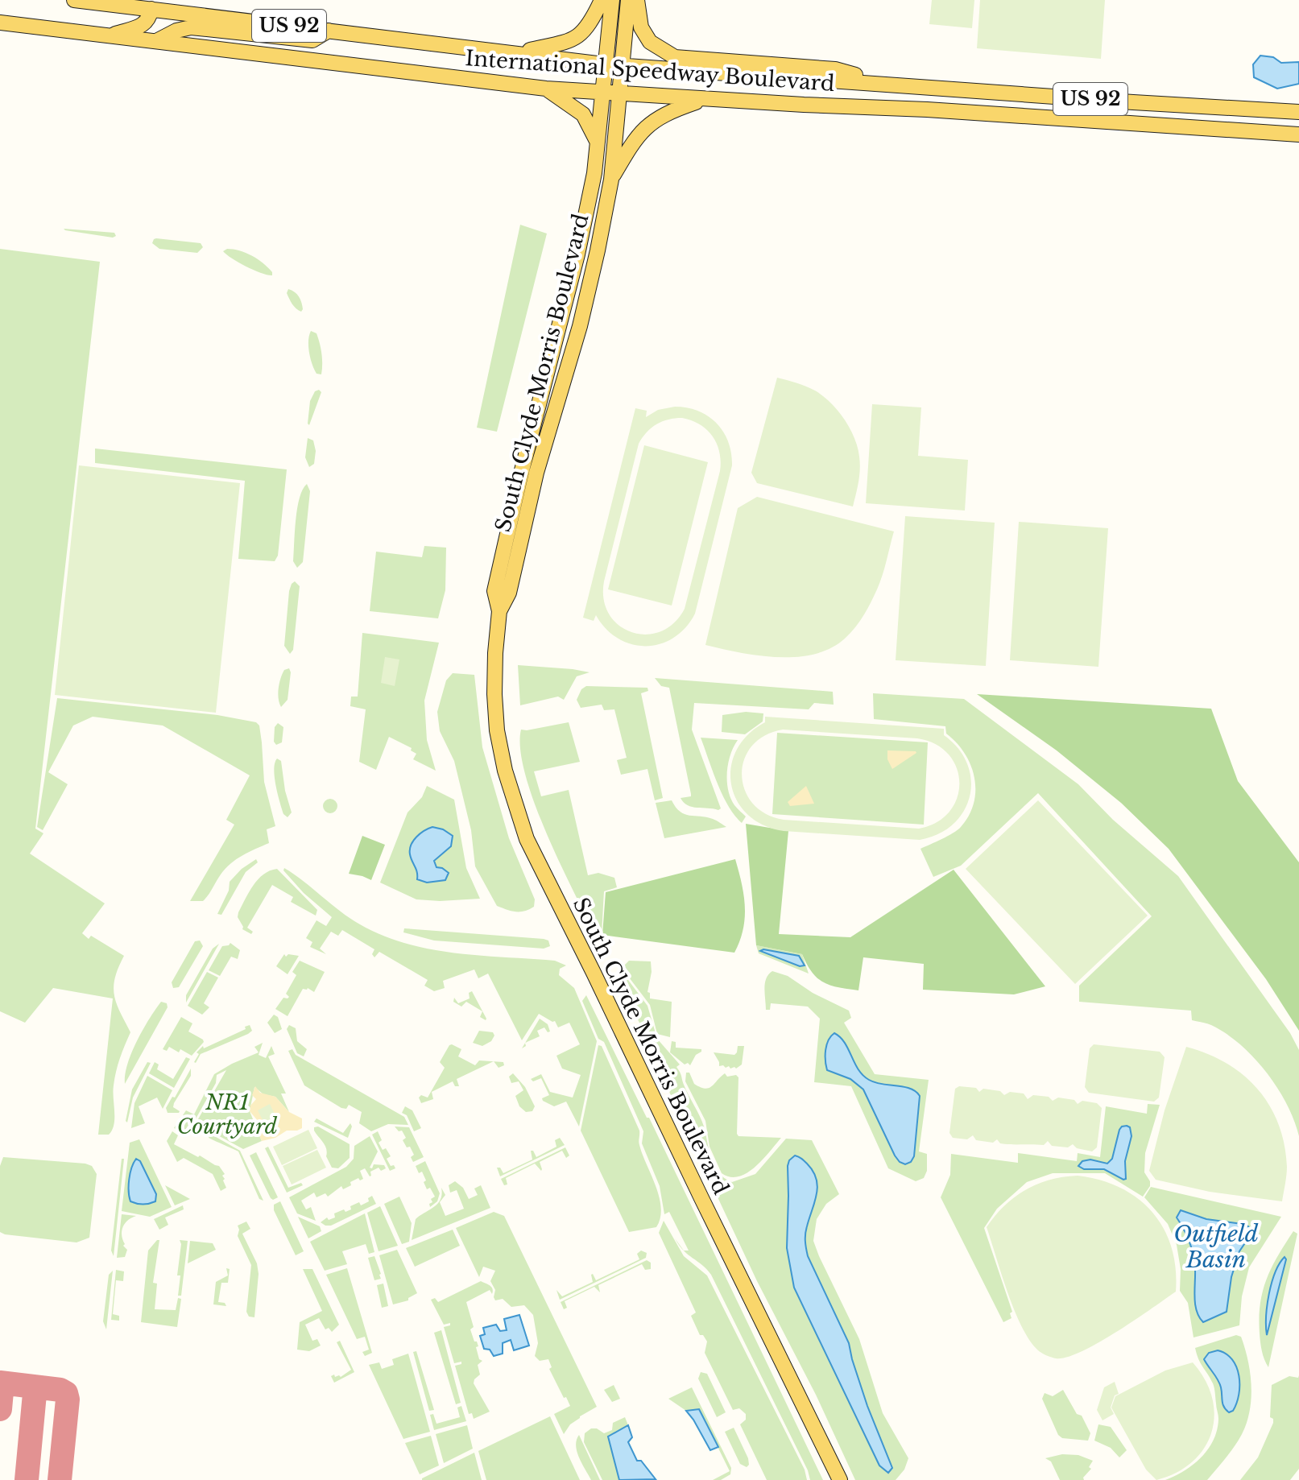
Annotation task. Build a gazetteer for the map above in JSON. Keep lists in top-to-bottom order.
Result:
{
  "streets": {
    "main road": ["US 92", "International Speedway Boulevard", "South Clyde Morris Boulevard"]
  },
  "crossings": [
    ["International Speedway Boulevard", "South Clyde Morris Boulevard"]
  ],
  "water": ["Outfield Basin"],
  "parks": ["NR1 Courtyard"]
}
